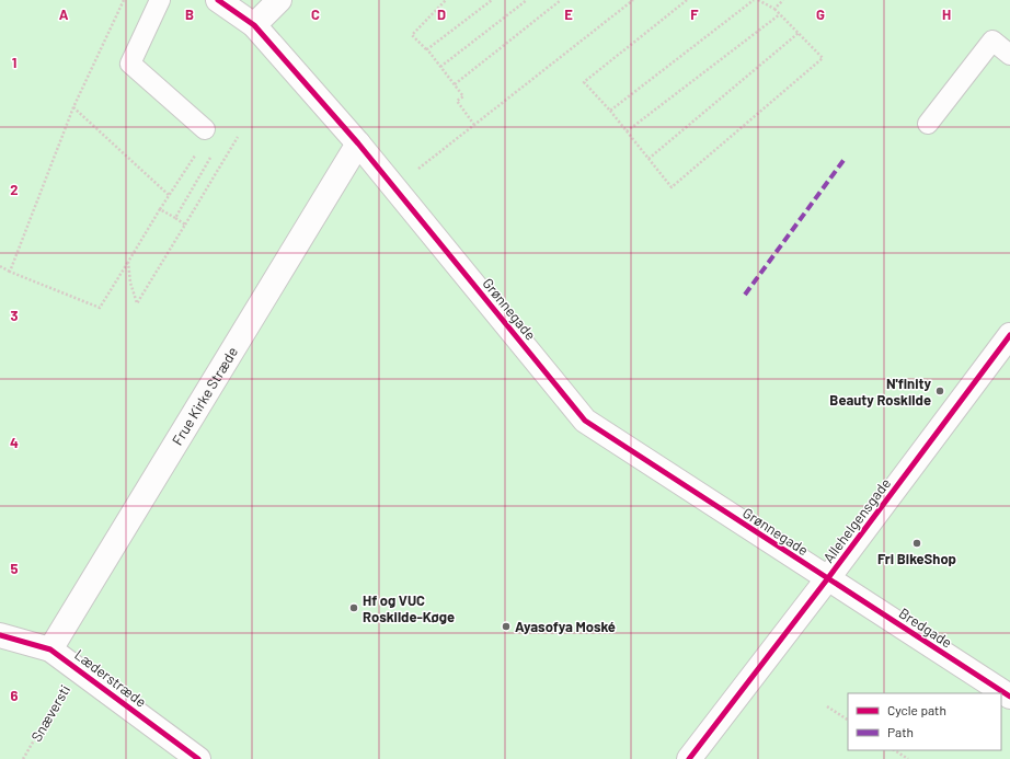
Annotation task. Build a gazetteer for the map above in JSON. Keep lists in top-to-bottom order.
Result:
{
  "streets": {
    "street": [
      "Grønnegade",
      "Frue Kirke Stræde",
      "Allehelgensgade",
      "Bredgade",
      "Læderstræde"
    ],
    "path": ["Snæversti"]
  },
  "crossings": [
    ["Grønnegade", "Frue Kirke Stræde"],
    ["Grønnegade", "Allehelgensgade"],
    ["Grønnegade", "Bredgade"],
    ["Frue Kirke Stræde", "Læderstræde"],
    ["Allehelgensgade", "Bredgade"],
    ["Læderstræde", "Snæversti"]
  ],
  "places": [
    "N'finity Beauty Roskilde",
    "Fri BikeShop",
    "Hf og VUC Roskilde-Køge",
    "Ayasofya Moské"
  ],
  "legend": ["Cycle path", "Path"],
  "grid": {
    "columns": [
      "A",
      "B",
      "C",
      "D",
      "E",
      "F",
      "G",
      "H"
    ],
    "rows": [
      "1",
      "2",
      "3",
      "4",
      "5",
      "6"
    ]
  }
}
